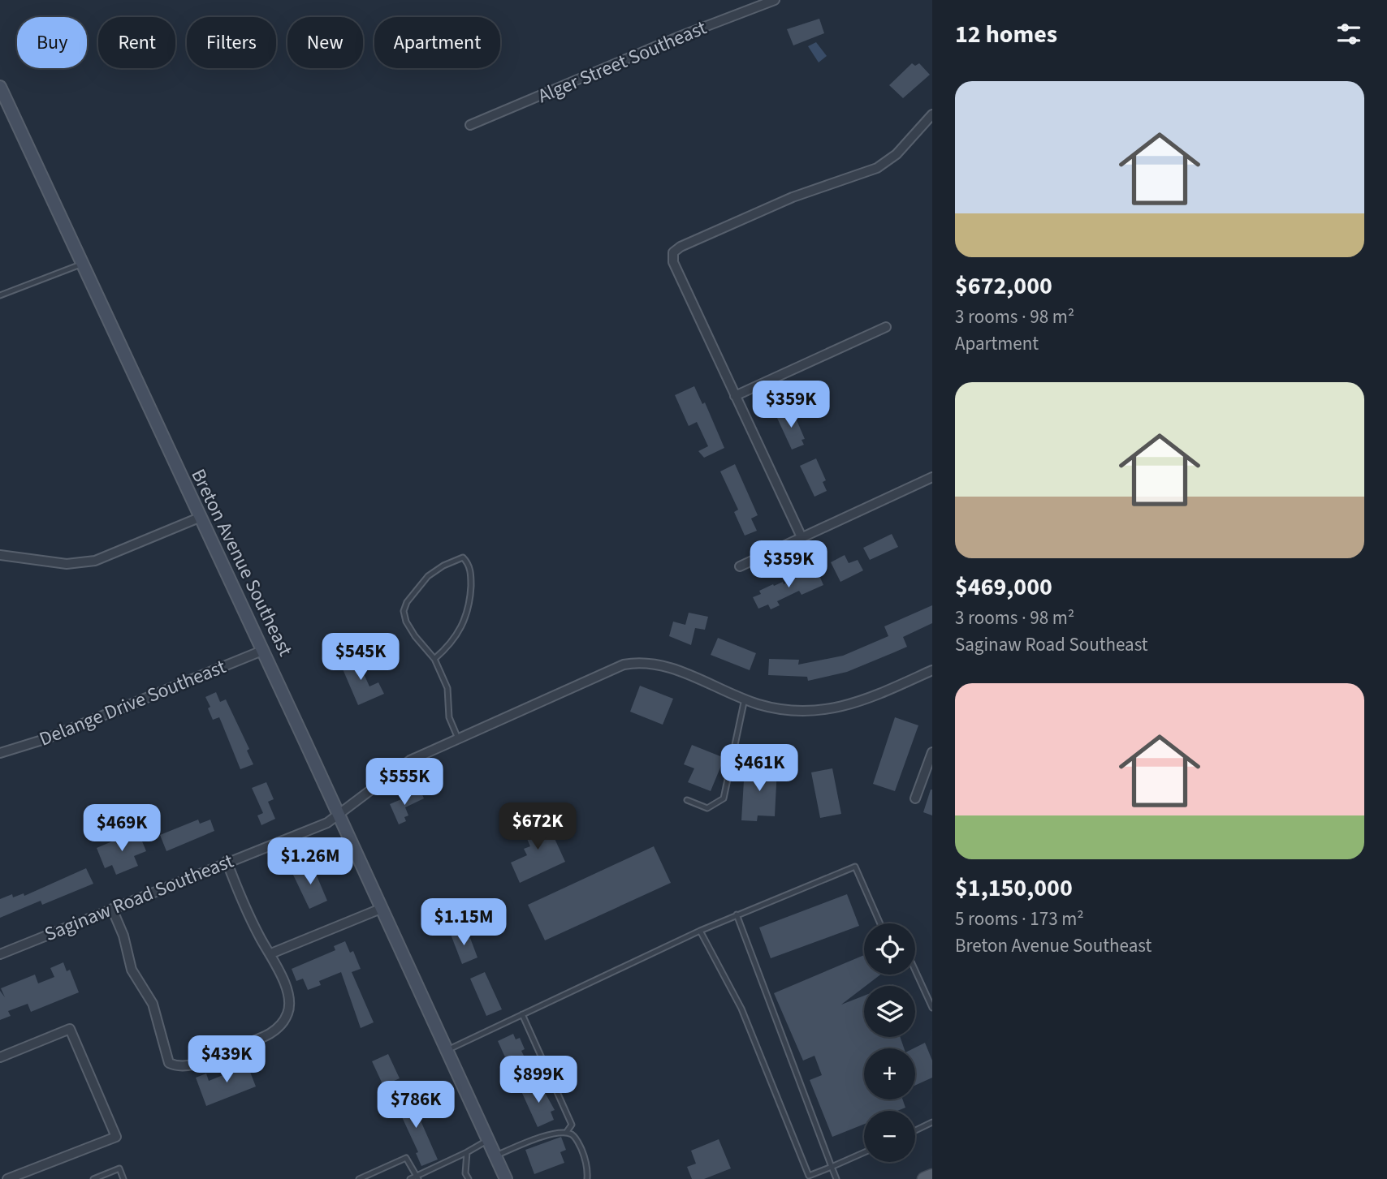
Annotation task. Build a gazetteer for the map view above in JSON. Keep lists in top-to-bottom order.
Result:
{
  "streets": {
    "main road": ["Breton Avenue Southeast"],
    "street": ["Alger Street Southeast", "Delange Drive Southeast", "Saginaw Road Southeast"]
  },
  "crossings": [
    ["Breton Avenue Southeast", "Delange Drive Southeast"],
    ["Breton Avenue Southeast", "Saginaw Road Southeast"]
  ],
  "page": {
    "heading": "12 homes",
    "chip": [
      "Buy",
      "Rent",
      "Filters",
      "New",
      "Apartment"
    ],
    "list": [
      {
        "name": "$672,000",
        "note": "3 rooms · 98 m² · Apartment"
      },
      {
        "name": "$469,000",
        "note": "3 rooms · 98 m² · Saginaw Road Southeast"
      },
      {
        "name": "$1,150,000",
        "note": "5 rooms · 173 m² · Breton Avenue Southeast"
      }
    ],
    "price": [
      "$359K",
      "$359K",
      "$545K",
      "$461K",
      "$555K",
      "$672K",
      "$469K",
      "$1.26M",
      "$1.15M",
      "$439K",
      "$899K",
      "$786K"
    ],
    "map_buttons": ["+", "−"]
  }
}
